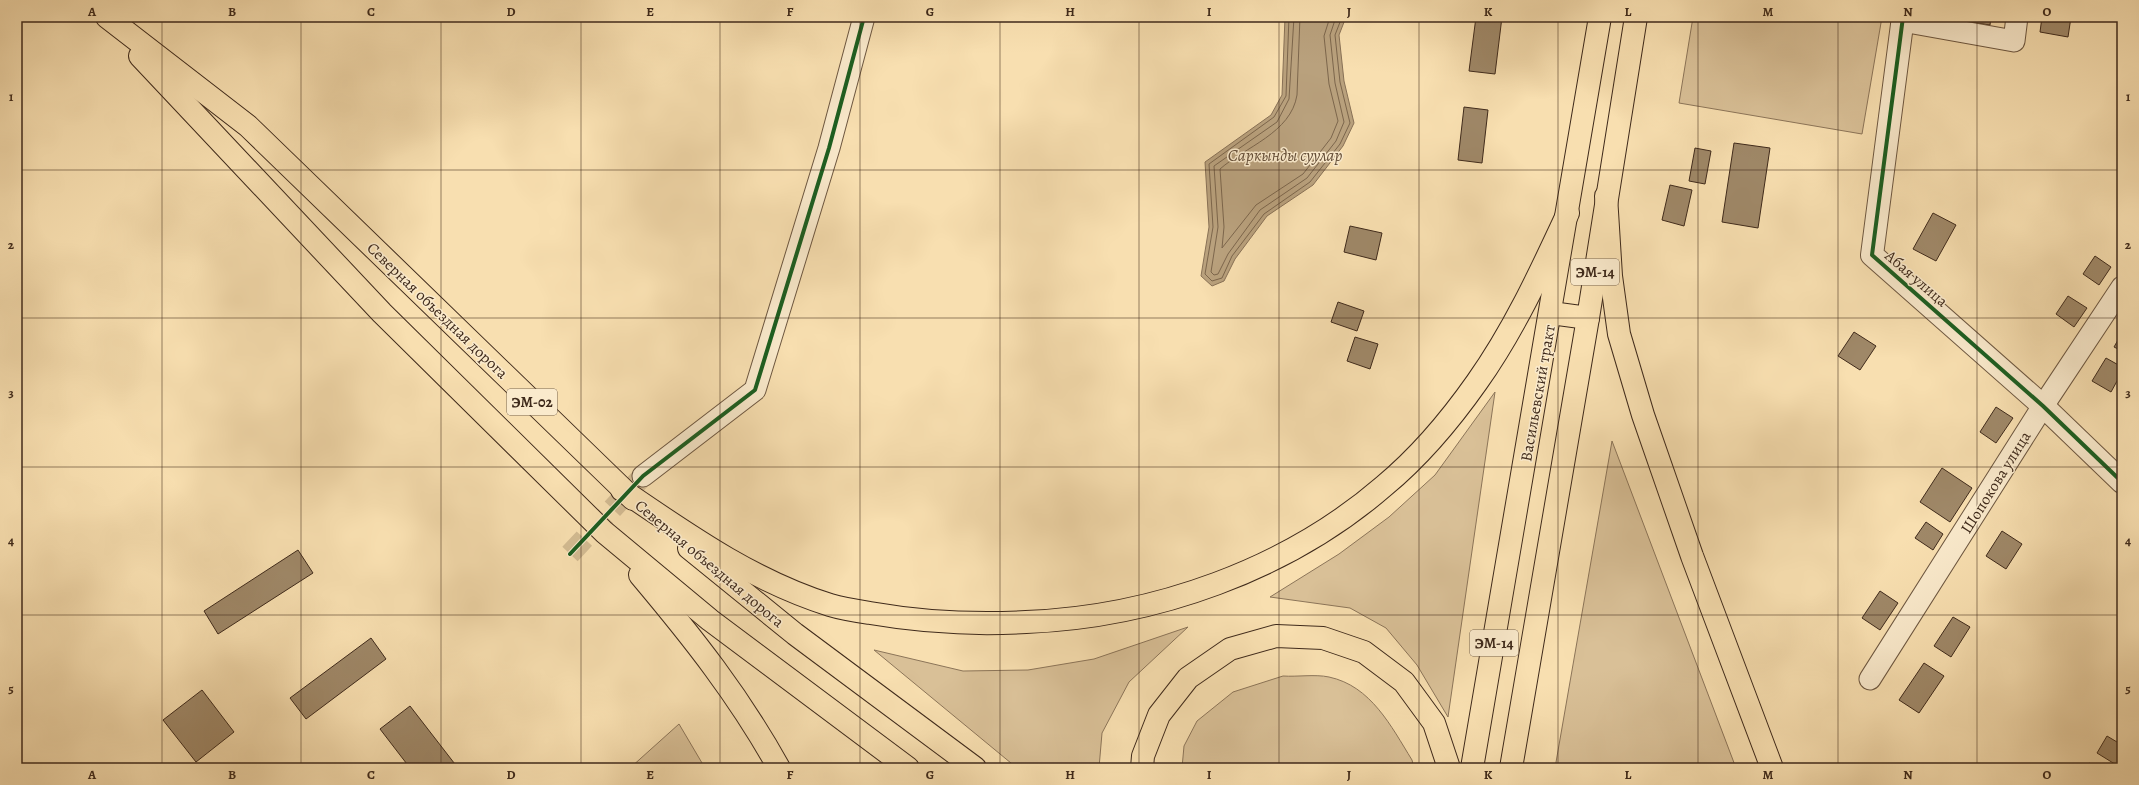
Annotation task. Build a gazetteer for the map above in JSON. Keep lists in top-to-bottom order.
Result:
{
  "streets": {
    "main road": [
      "ЭМ-14",
      "Северная объездная дорога",
      "Васильевский тракт",
      "ЭМ-02"
    ],
    "street": ["Абая улица", "Шопокова улица"]
  },
  "crossings": [
    ["Абая улица", "Шопокова улица"]
  ],
  "water": ["Саркынды суулар"],
  "grid": {
    "columns": [
      "A",
      "B",
      "C",
      "D",
      "E",
      "F",
      "G",
      "H",
      "I",
      "J",
      "K",
      "L",
      "M",
      "N",
      "O"
    ],
    "rows": [
      "1",
      "2",
      "3",
      "4",
      "5"
    ]
  }
}
